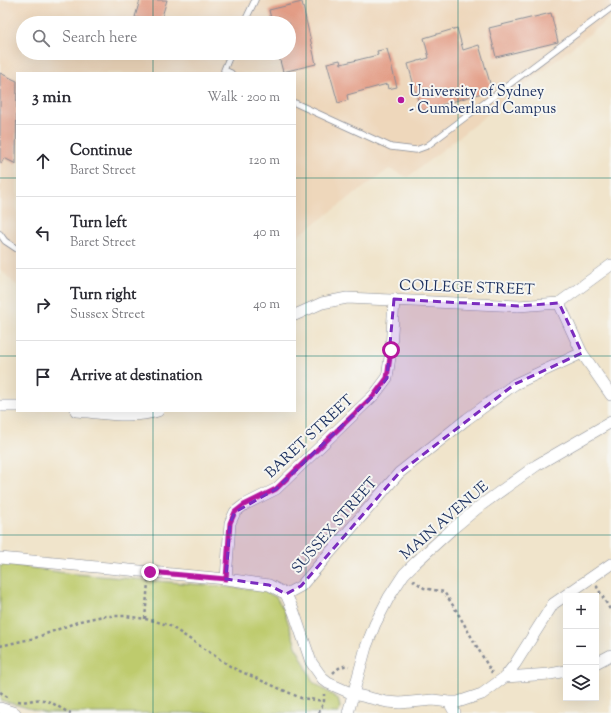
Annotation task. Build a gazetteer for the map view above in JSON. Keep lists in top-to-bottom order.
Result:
{
  "streets": {
    "street": [
      "COLLEGE STREET",
      "BARET STREET",
      "MAIN AVENUE",
      "SUSSEX STREET"
    ]
  },
  "crossings": [
    ["COLLEGE STREET", "BARET STREET"]
  ],
  "places": ["University of Sydney - Cumberland Campus"],
  "page": {
    "search": "Search here",
    "heading": ["3 min", "Walk · 200 m"],
    "list": [
      ["Continue", "Baret Street", "120 m"],
      ["Turn left", "Baret Street", "40 m"],
      ["Turn right", "Sussex Street", "40 m"],
      "Arrive at destination"
    ],
    "map_buttons": ["+", "−"]
  }
}
